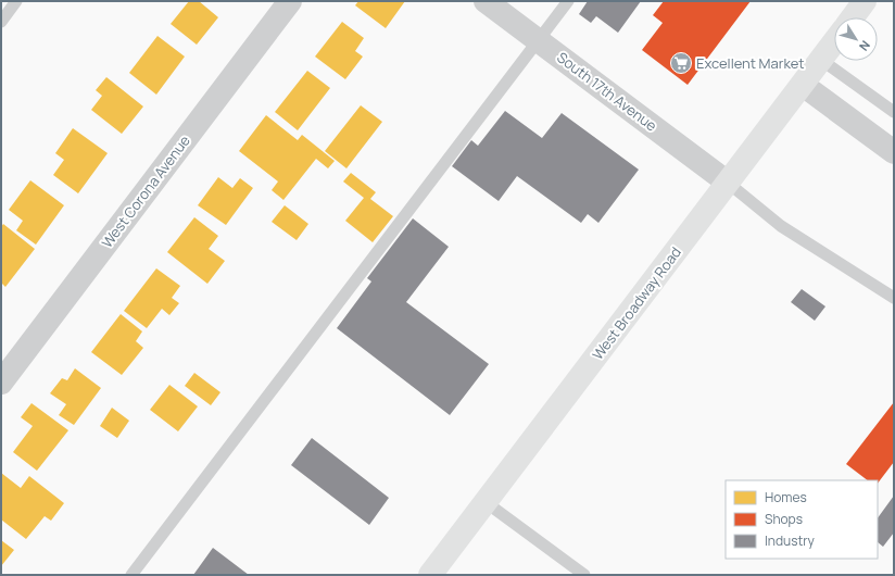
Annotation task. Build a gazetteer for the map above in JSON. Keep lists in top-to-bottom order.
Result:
{
  "streets": {
    "main road": ["West Broadway Road"],
    "street": ["South 17th Avenue", "West Corona Avenue"]
  },
  "crossings": [
    ["South 17th Avenue", "West Broadway Road"]
  ],
  "places": {
    "supermarket": ["Excellent Market"]
  },
  "legend": ["Homes", "Shops", "Industry"],
  "north": "bottom right"
}
